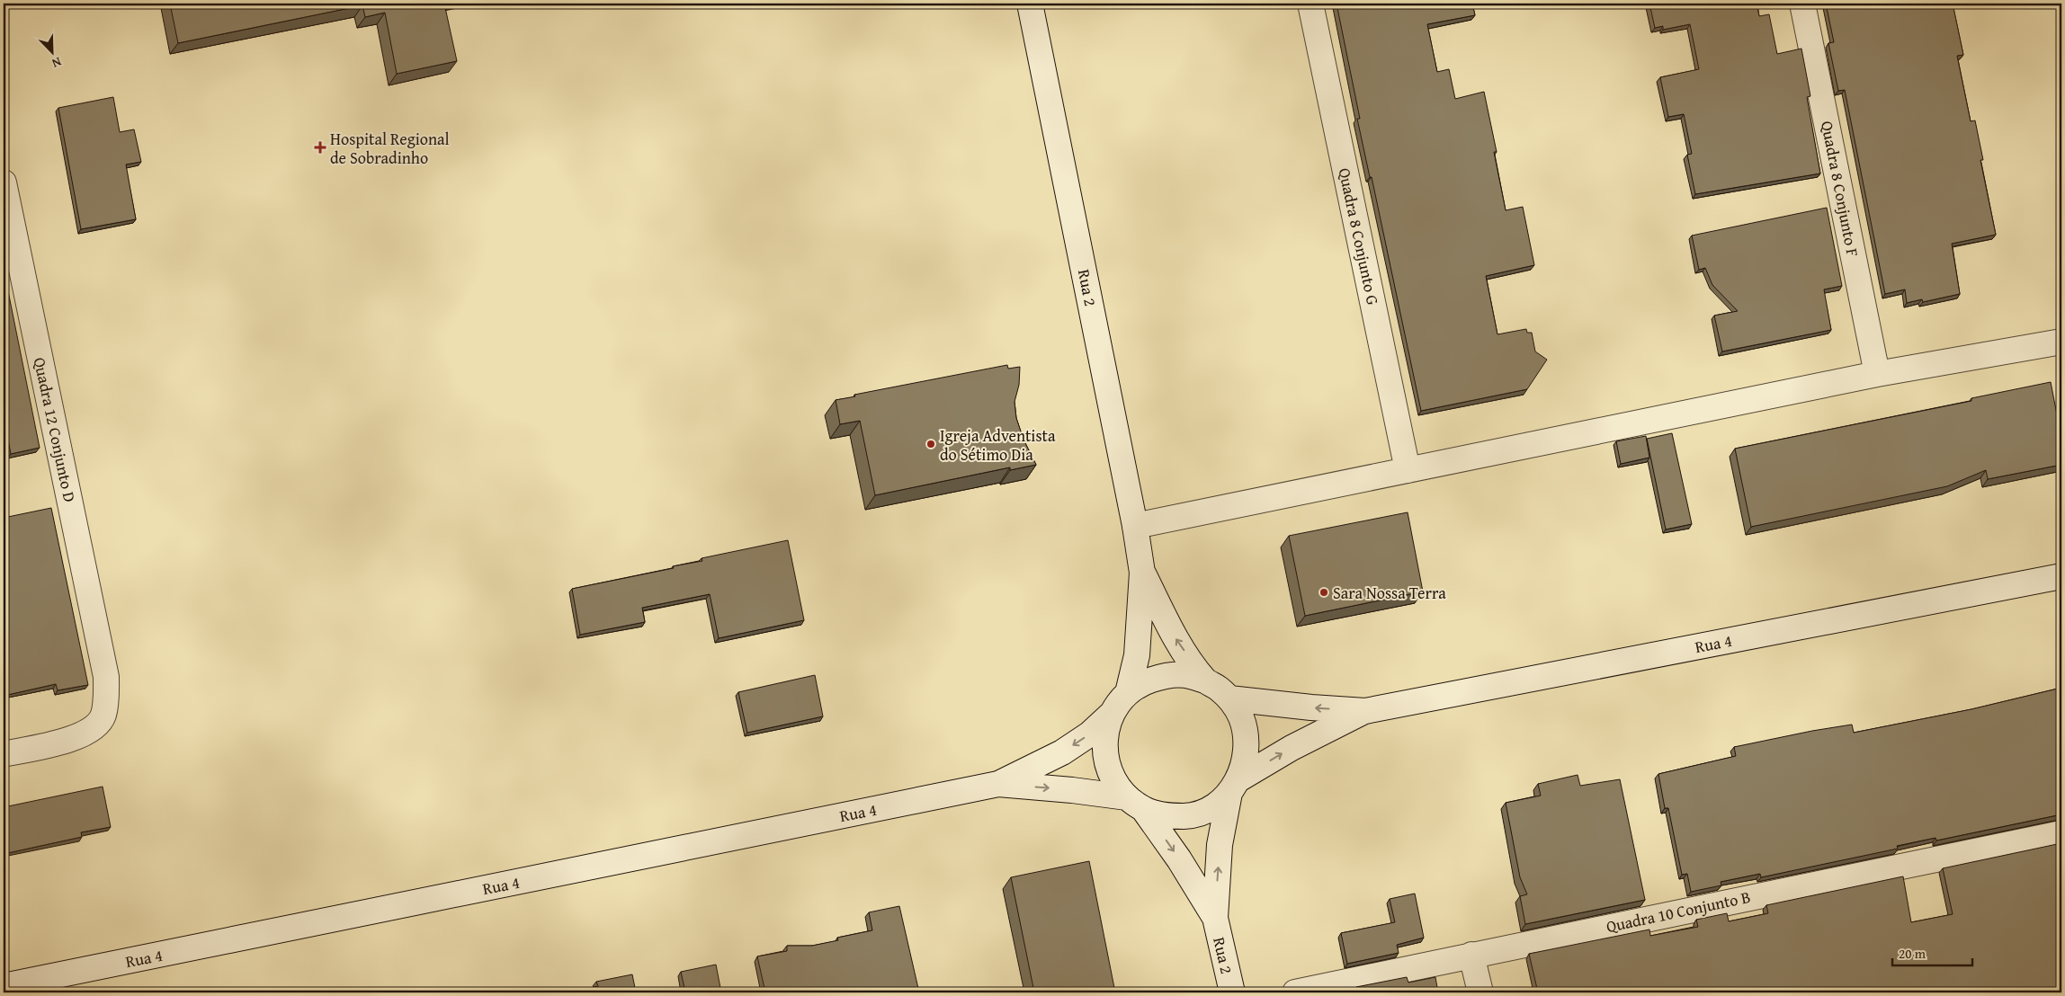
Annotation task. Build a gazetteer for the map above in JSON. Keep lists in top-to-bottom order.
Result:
{
  "streets": {
    "street": [
      "Quadra 8 Conjunto F",
      "Quadra 8 Conjunto G",
      "Rua 2",
      "Quadra 12 Conjunto D",
      "Rua 4",
      "Quadra 10 Conjunto B"
    ]
  },
  "places": {
    "health": ["Hospital Regional de Sobradinho"],
    "other": ["Igreja Adventista do Sétimo Dia", "Sara Nossa Terra"]
  },
  "scale_bar": "20 m",
  "north": "bottom right"
}
